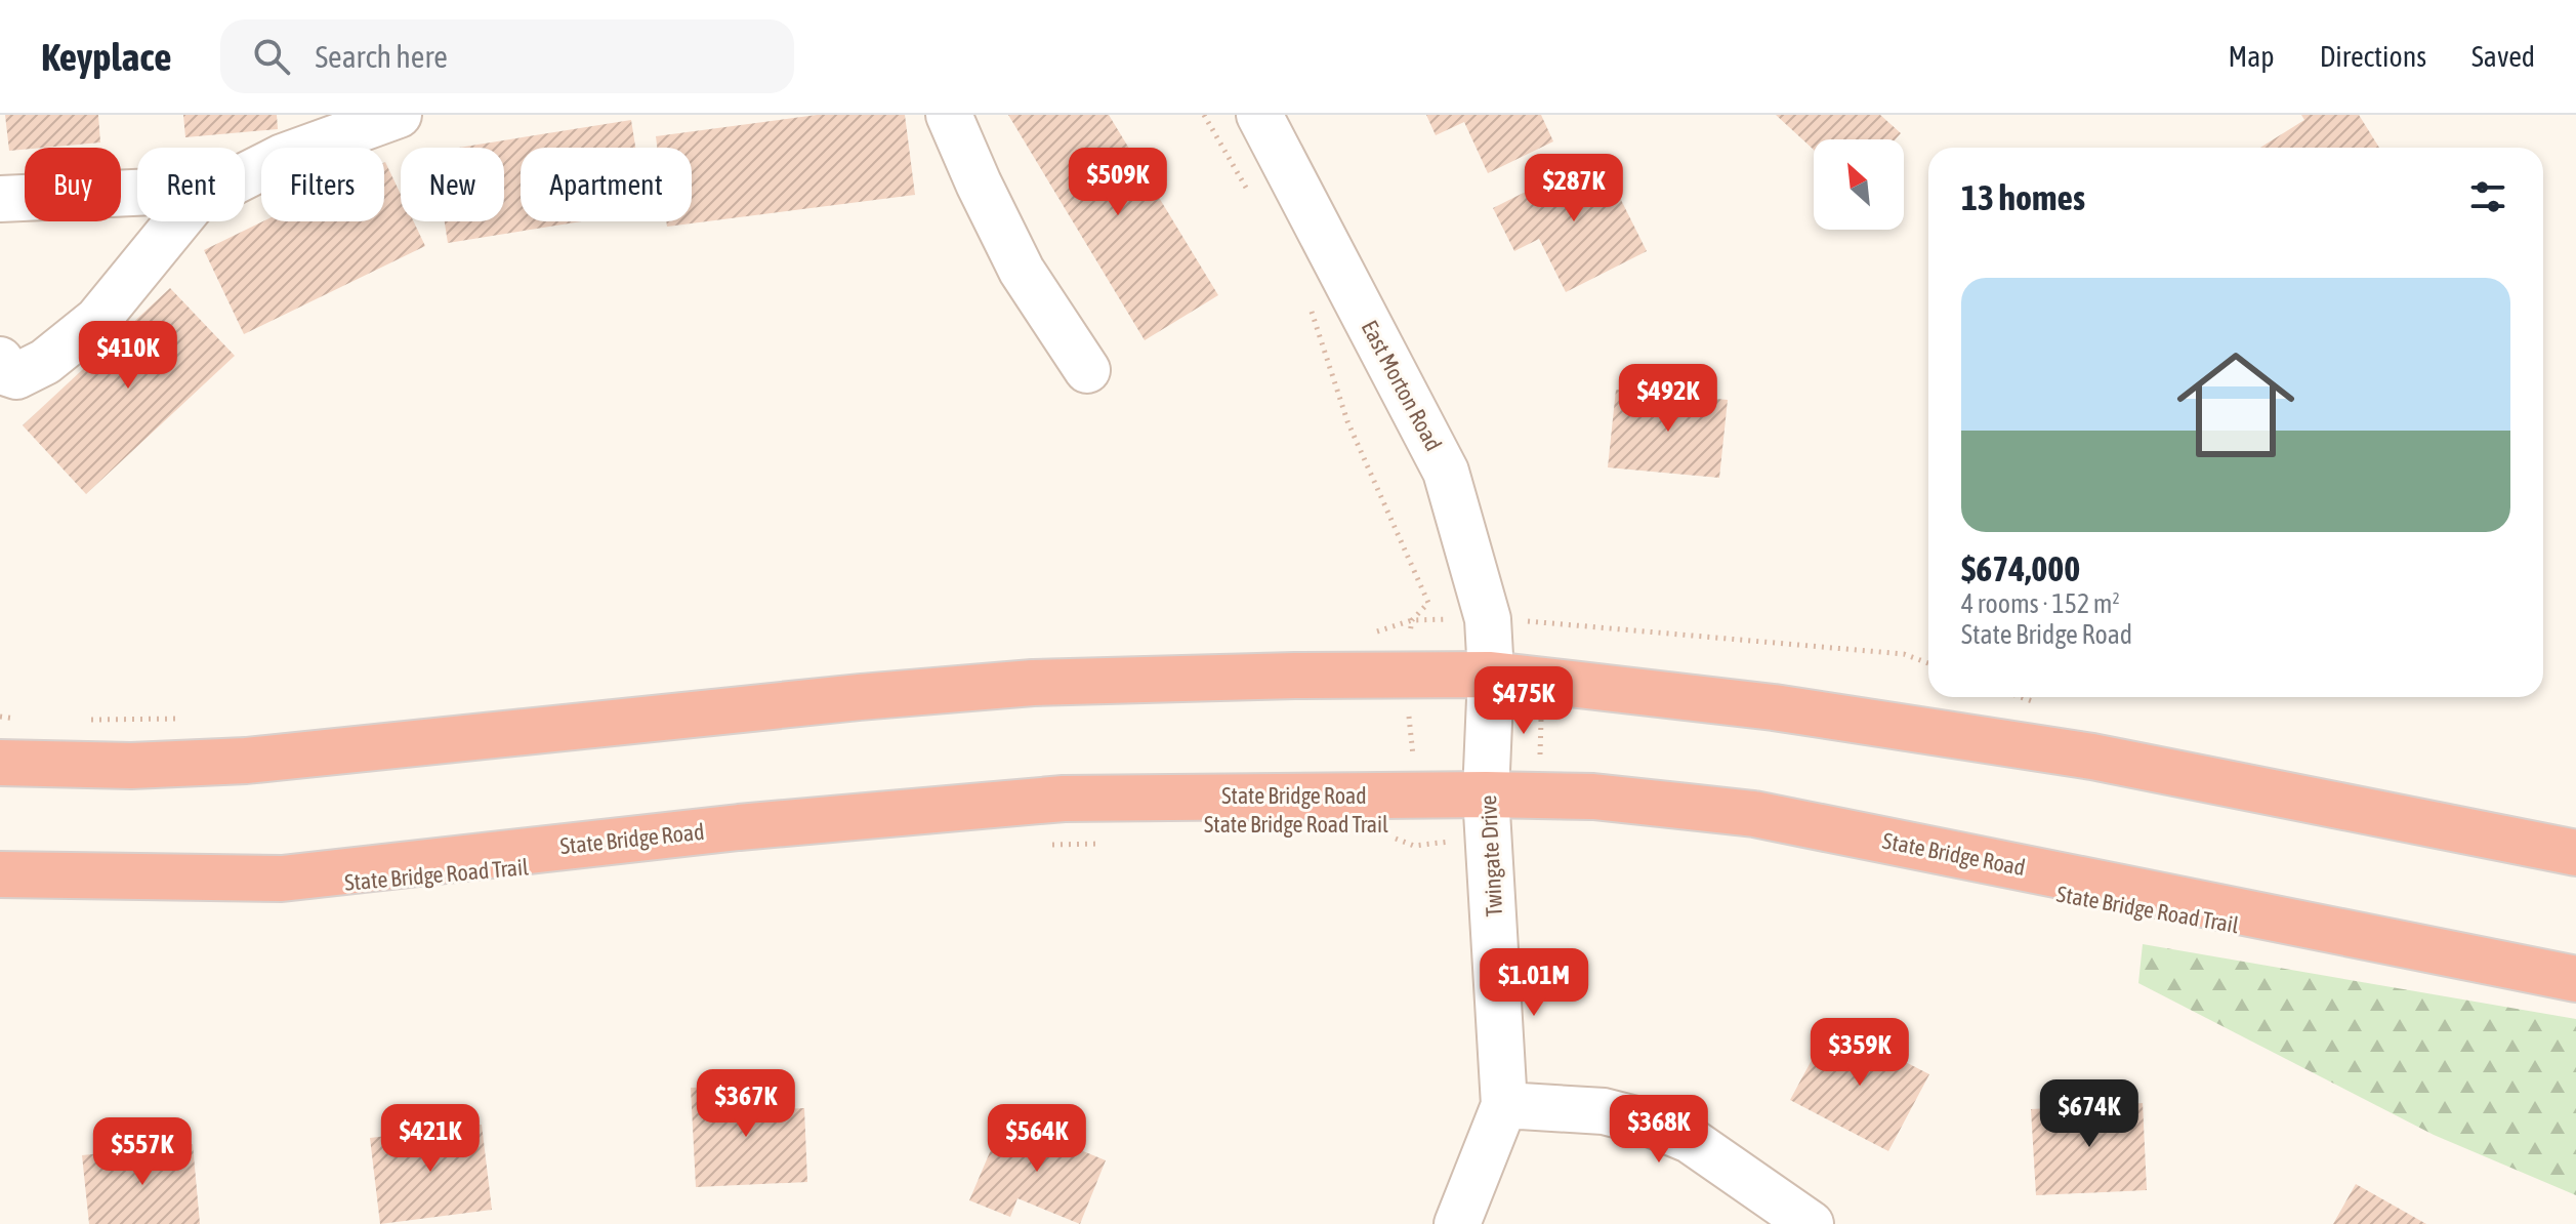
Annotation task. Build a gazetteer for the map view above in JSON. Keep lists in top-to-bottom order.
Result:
{
  "streets": {
    "highway": ["State Bridge Road"],
    "street": ["East Morton Road", "Twingate Drive"],
    "path": ["State Bridge Road Trail"]
  },
  "crossings": [
    ["East Morton Road", "Twingate Drive"],
    ["State Bridge Road", "State Bridge Road Trail"],
    ["State Bridge Road", "Twingate Drive"],
    ["State Bridge Road Trail", "Twingate Drive"]
  ],
  "north": "top left",
  "page": {
    "header": "Keyplace",
    "search": "Search here",
    "nav": ["Map", "Directions", "Saved"],
    "price": [
      "$509K",
      "$287K",
      "$410K",
      "$492K",
      "$475K",
      "$1.01M",
      "$359K",
      "$367K",
      "$674K",
      "$368K",
      "$421K",
      "$564K",
      "$557K"
    ],
    "chip": [
      "Buy",
      "Rent",
      "Filters",
      "New",
      "Apartment"
    ],
    "heading": "13 homes",
    "list": [
      {
        "name": "$674,000",
        "note": "4 rooms · 152 m² · State Bridge Road"
      }
    ]
  }
}
